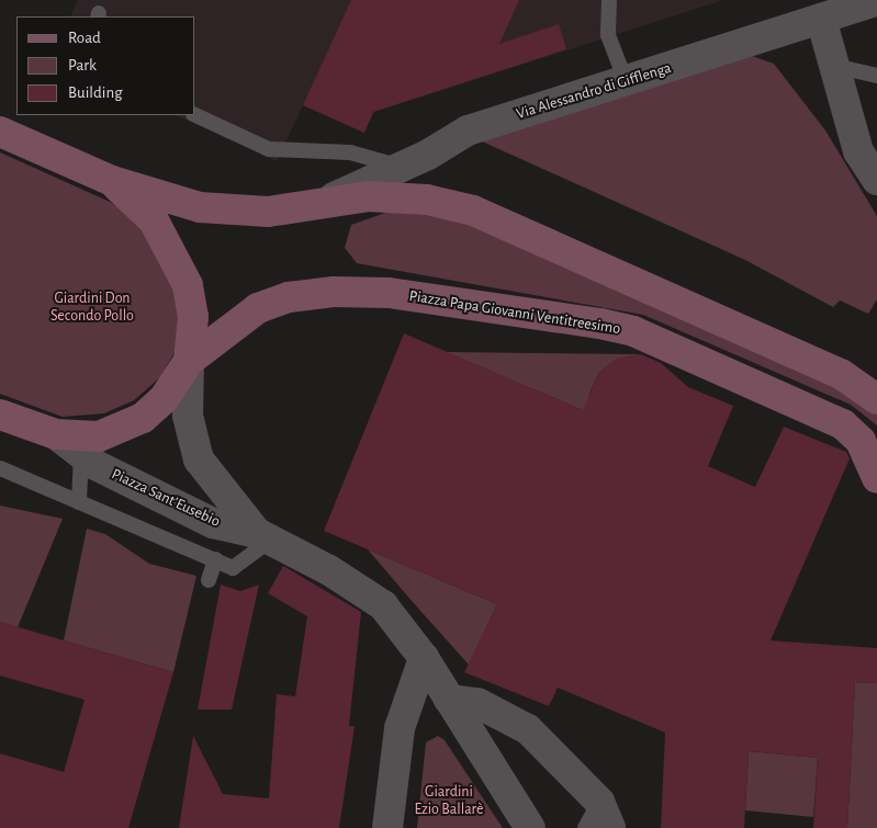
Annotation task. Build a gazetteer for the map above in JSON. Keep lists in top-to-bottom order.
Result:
{
  "streets": {
    "main road": ["Piazza Papa Giovanni Ventitreesimo", "Piazza Sant'Eusebio"],
    "street": ["Via Alessandro di Gifflenga"]
  },
  "crossings": [
    ["Via Alessandro di Gifflenga", "Piazza Sant'Eusebio"],
    ["Piazza Papa Giovanni Ventitreesimo", "Piazza Sant'Eusebio"]
  ],
  "parks": ["Giardini Don Secondo Pollo", "Giardini Ezio Ballarè"],
  "legend": ["Road", "Park", "Building"]
}
